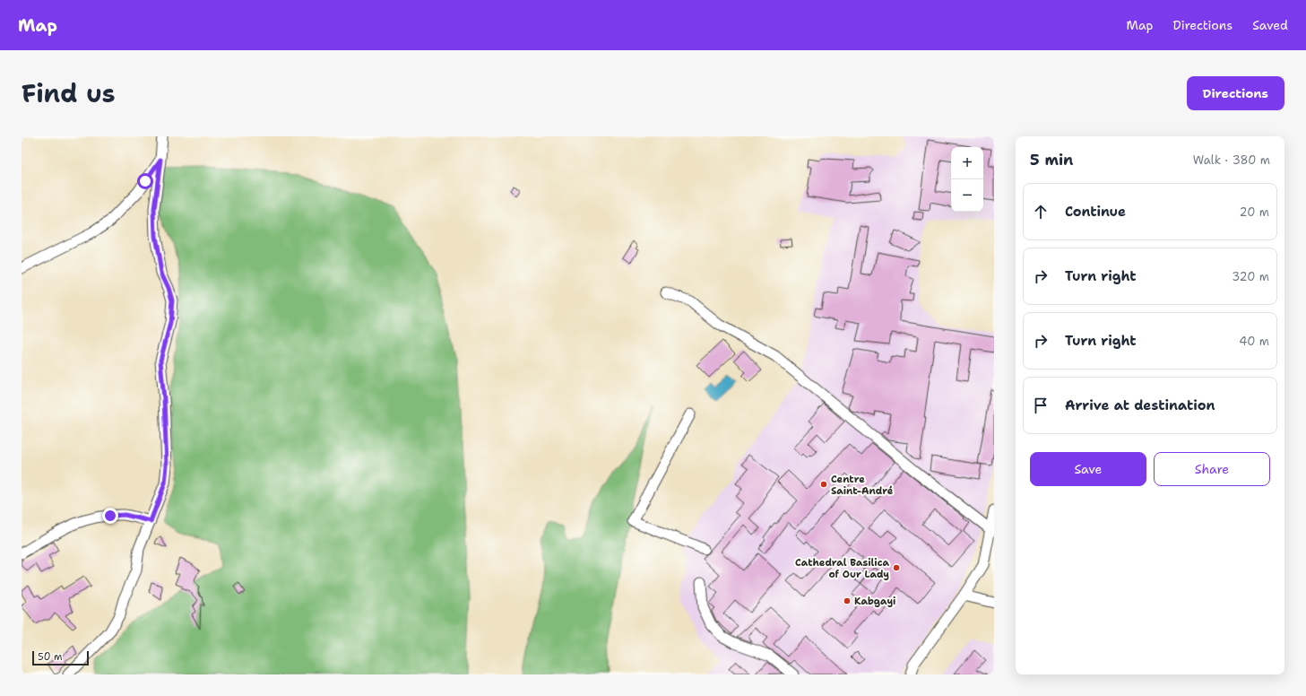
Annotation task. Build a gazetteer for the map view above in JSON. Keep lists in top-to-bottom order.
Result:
{
  "places": ["Centre Saint-André", "Cathedral Basilica of Our Lady", "Kabgayi"],
  "scale_bar": "50 m",
  "page": {
    "header": "Map",
    "nav": ["Map", "Directions", "Saved"],
    "title": "Find us",
    "buttons": [
      "Directions",
      ["Save", "Share"]
    ],
    "heading": ["5 min", "Walk · 380 m"],
    "map_buttons": ["+", "−"],
    "list": [
      ["Continue", "20 m"],
      ["Turn right", "320 m"],
      ["Turn right", "40 m"],
      "Arrive at destination"
    ],
    "scale": "50 m"
  }
}
